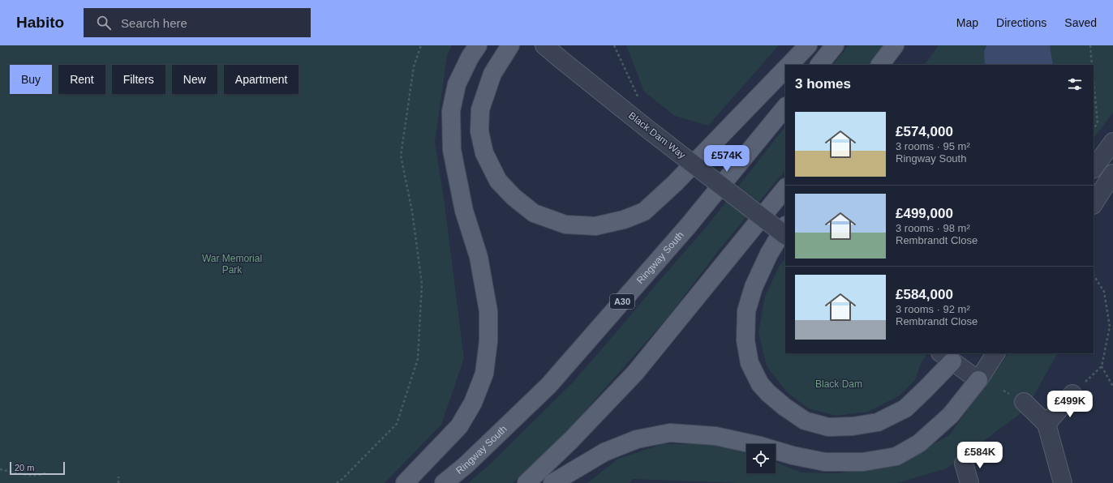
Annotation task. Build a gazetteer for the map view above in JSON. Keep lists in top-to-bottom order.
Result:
{
  "streets": {
    "main road": ["Ringway South", "A30"],
    "street": ["Black Dam Way"]
  },
  "parks": ["War Memorial Park", "Black Dam"],
  "scale_bar": "20 m",
  "page": {
    "header": "Habito",
    "search": "Search here",
    "nav": ["Map", "Directions", "Saved"],
    "chip": [
      "Buy",
      "Rent",
      "Filters",
      "New",
      "Apartment"
    ],
    "heading": "3 homes",
    "list": [
      {
        "name": "£574,000",
        "note": "3 rooms · 95 m² · Ringway South"
      },
      {
        "name": "£499,000",
        "note": "3 rooms · 98 m² · Rembrandt Close"
      },
      {
        "name": "£584,000",
        "note": "3 rooms · 92 m² · Rembrandt Close"
      }
    ],
    "price": ["£574K", "£499K", "£584K"],
    "scale": "20 m"
  }
}
